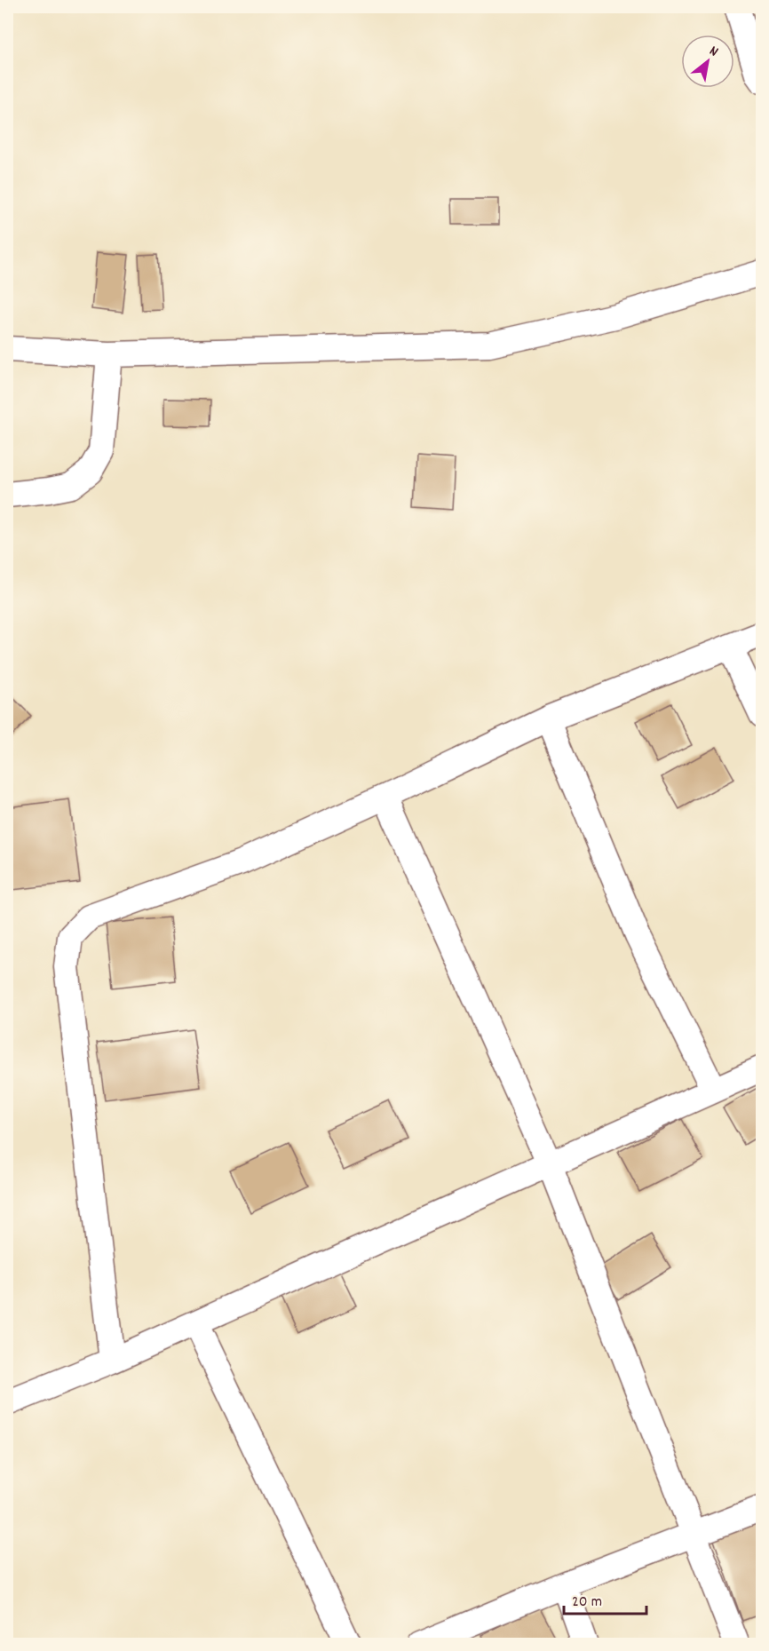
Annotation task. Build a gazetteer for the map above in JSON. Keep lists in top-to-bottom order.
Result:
{
  "scale_bar": "20 m",
  "north": "top right"
}
